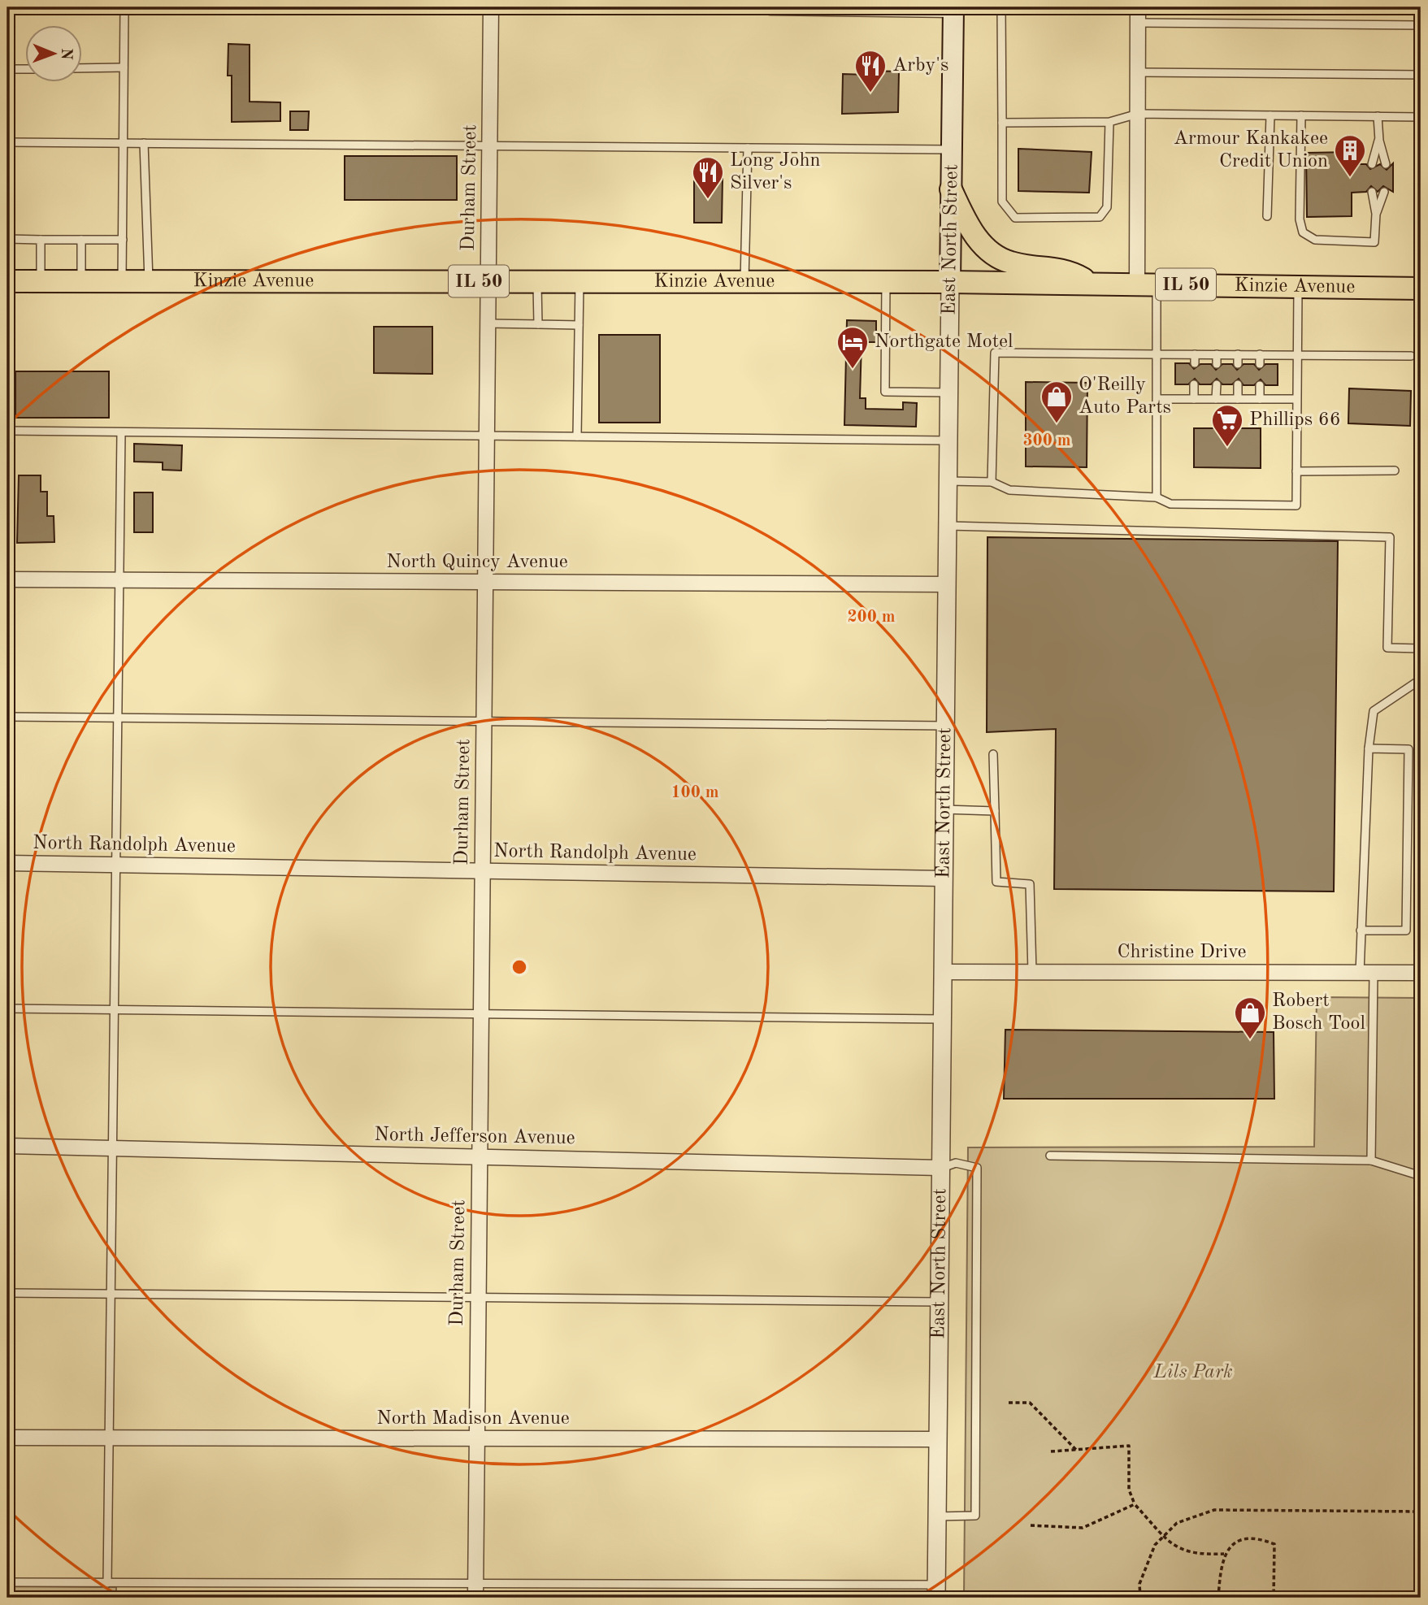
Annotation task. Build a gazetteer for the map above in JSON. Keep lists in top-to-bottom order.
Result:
{
  "streets": {
    "main road": ["East North Street", "Kinzie Avenue", "IL 50"],
    "street": [
      "Durham Street",
      "North Quincy Avenue",
      "North Randolph Avenue",
      "Christine Drive",
      "North Jefferson Avenue",
      "North Madison Avenue"
    ]
  },
  "crossings": [
    ["Durham Street", "Kinzie Avenue"],
    ["Durham Street", "North Quincy Avenue"],
    ["Durham Street", "North Randolph Avenue"],
    ["Durham Street", "North Jefferson Avenue"],
    ["Durham Street", "North Madison Avenue"],
    ["East North Street", "Kinzie Avenue"],
    ["East North Street", "North Quincy Avenue"],
    ["East North Street", "North Randolph Avenue"],
    ["East North Street", "Christine Drive"],
    ["East North Street", "North Jefferson Avenue"],
    ["East North Street", "North Madison Avenue"]
  ],
  "parks": ["Lils Park"],
  "places": {
    "restaurant": ["Arby's", "Long John Silver's"],
    "building": ["Armour Kankakee Credit Union"],
    "hotel": ["Northgate Motel"],
    "shop": ["O'Reilly Auto Parts", "Robert Bosch Tool"],
    "supermarket": ["Phillips 66"]
  },
  "north": "right",
  "rings": ["300 m", "200 m", "100 m"]
}
